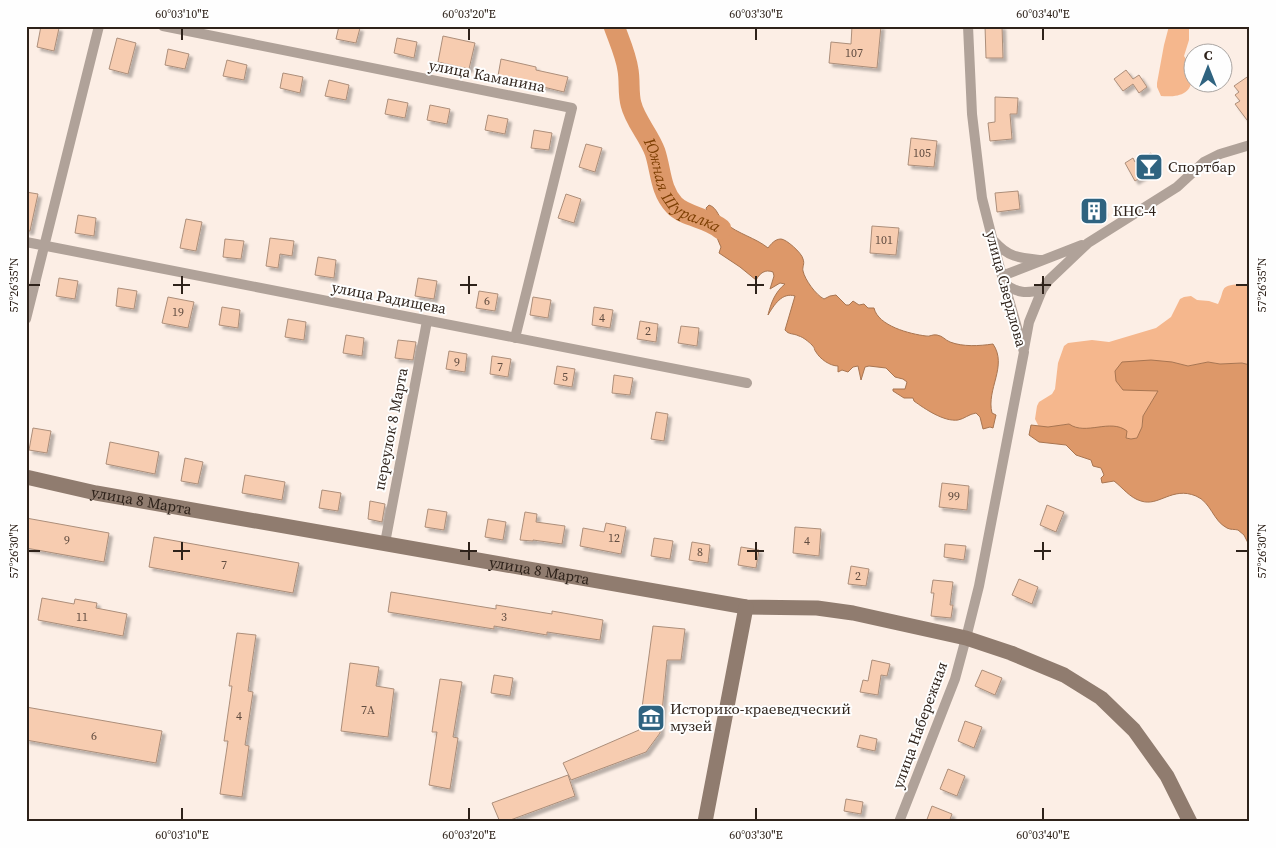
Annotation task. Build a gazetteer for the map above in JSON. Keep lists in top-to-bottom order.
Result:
{
  "streets": {
    "street": [
      "улица Каманина",
      "улица Свердлова",
      "улица Радищева",
      "переулок 8 Марта",
      "улица 8 Марта",
      "улица Набережная"
    ]
  },
  "crossings": [
    ["улица Каманина", "улица Радищева"],
    ["улица Свердлова", "улица 8 Марта"],
    ["улица Свердлова", "улица Набережная"],
    ["улица Радищева", "переулок 8 Марта"],
    ["переулок 8 Марта", "улица 8 Марта"],
    ["улица 8 Марта", "улица Набережная"]
  ],
  "water": ["Южная Шуралка"],
  "places": {
    "bar": ["Спортбар"],
    "building": ["КНС-4"],
    "museum": ["Историко-краеведческий музей"]
  },
  "house_numbers": [
    "107",
    "105",
    "101",
    "6",
    "19",
    "4",
    "2",
    "9",
    "7",
    "5",
    "99",
    "12",
    "9",
    "4",
    "8",
    "7",
    "2",
    "11",
    "3",
    "7А",
    "4",
    "6"
  ],
  "north": "top",
  "coordinates": [
    "60°03'10\"E",
    "60°03'20\"E",
    "60°03'30\"E",
    "60°03'40\"E",
    "57°26'35\"N",
    "57°26'30\"N"
  ]
}
